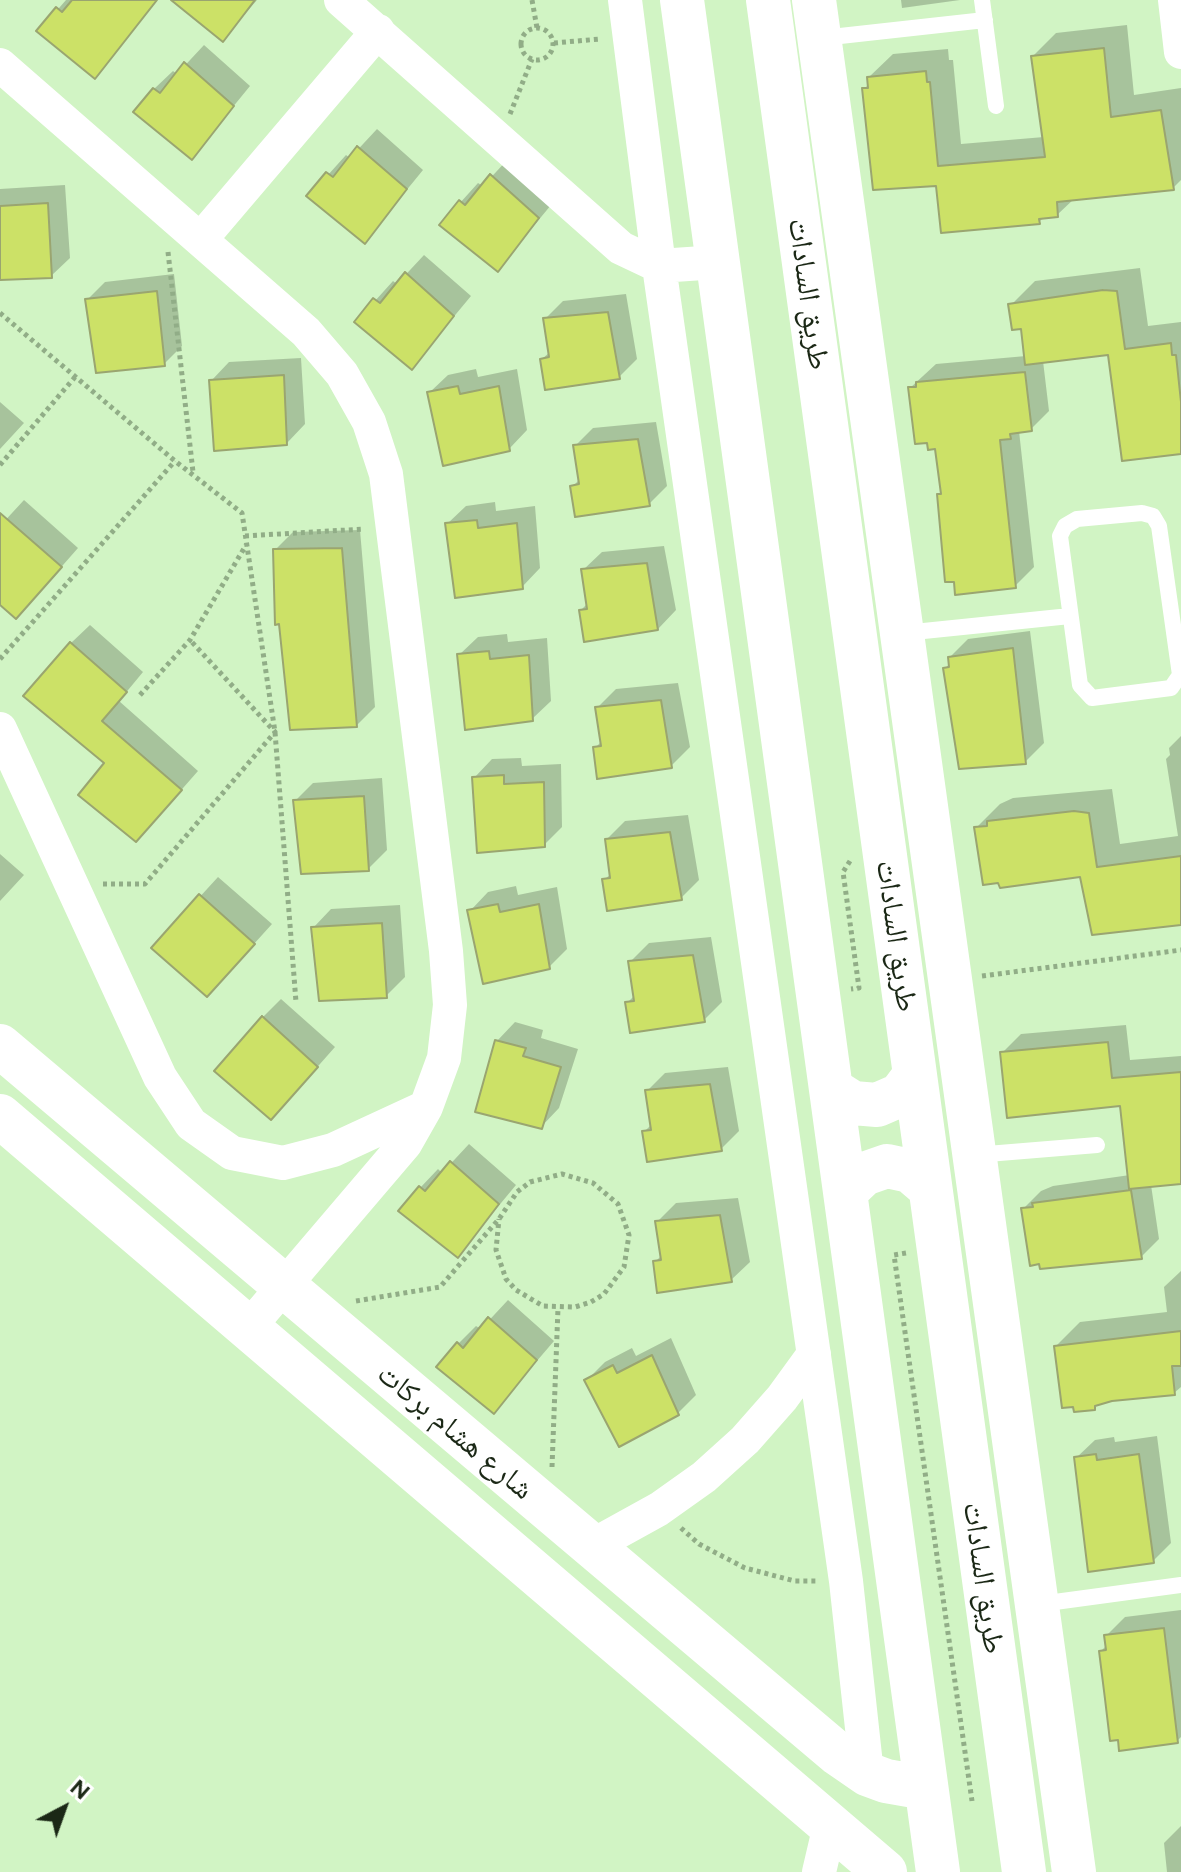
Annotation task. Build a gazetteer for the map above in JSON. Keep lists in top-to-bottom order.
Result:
{
  "streets": {
    "street": ["طريق السادات", "شارع هشام بركات"]
  },
  "north": "top right"
}
